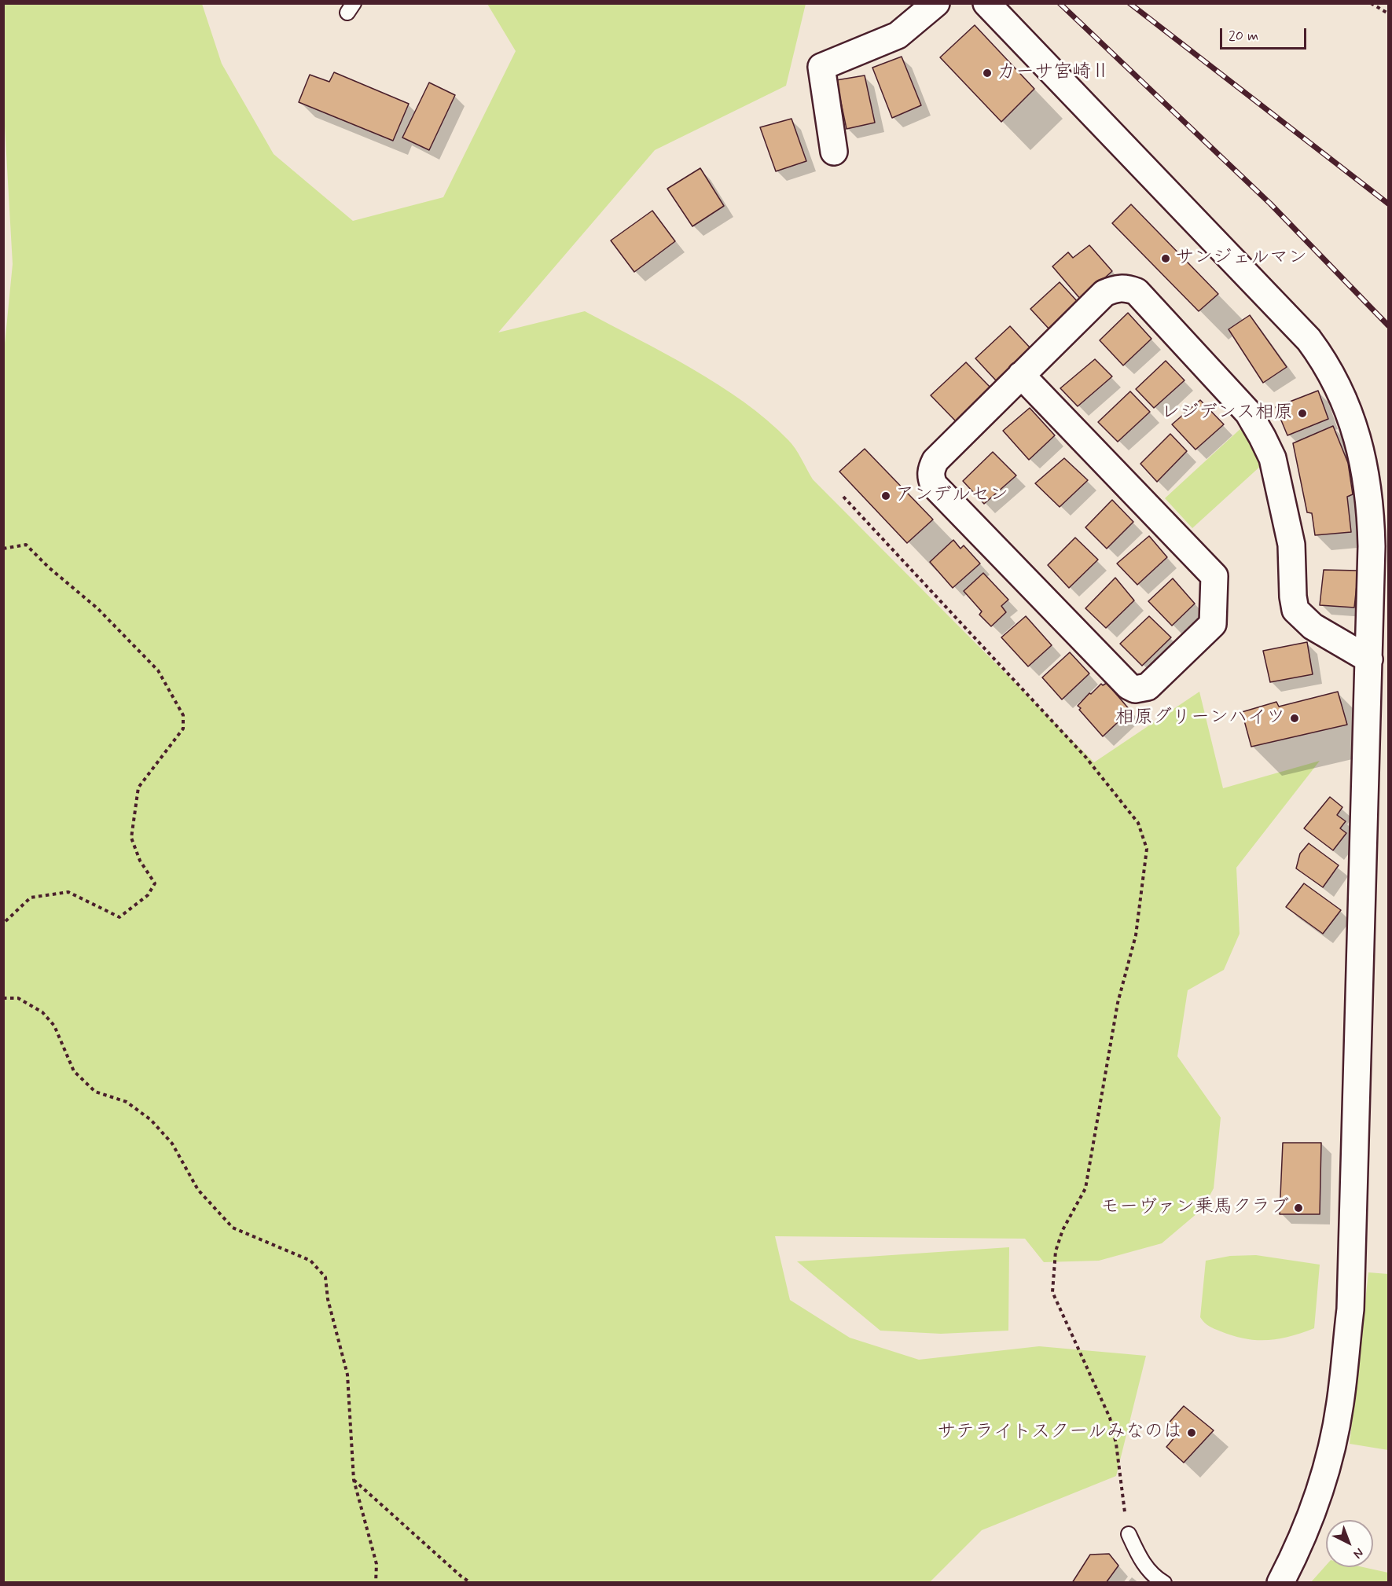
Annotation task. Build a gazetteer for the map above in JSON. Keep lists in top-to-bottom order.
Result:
{
  "places": [
    "カーサ宮崎Ⅱ",
    "サンジェルマン",
    "レジデンス相原",
    "アンデルセン",
    "相原グリーンハイツ",
    "モーヴァン乗馬クラブ",
    "サテライトスクールみなのは"
  ],
  "scale_bar": "20 m",
  "north": "bottom right"
}
